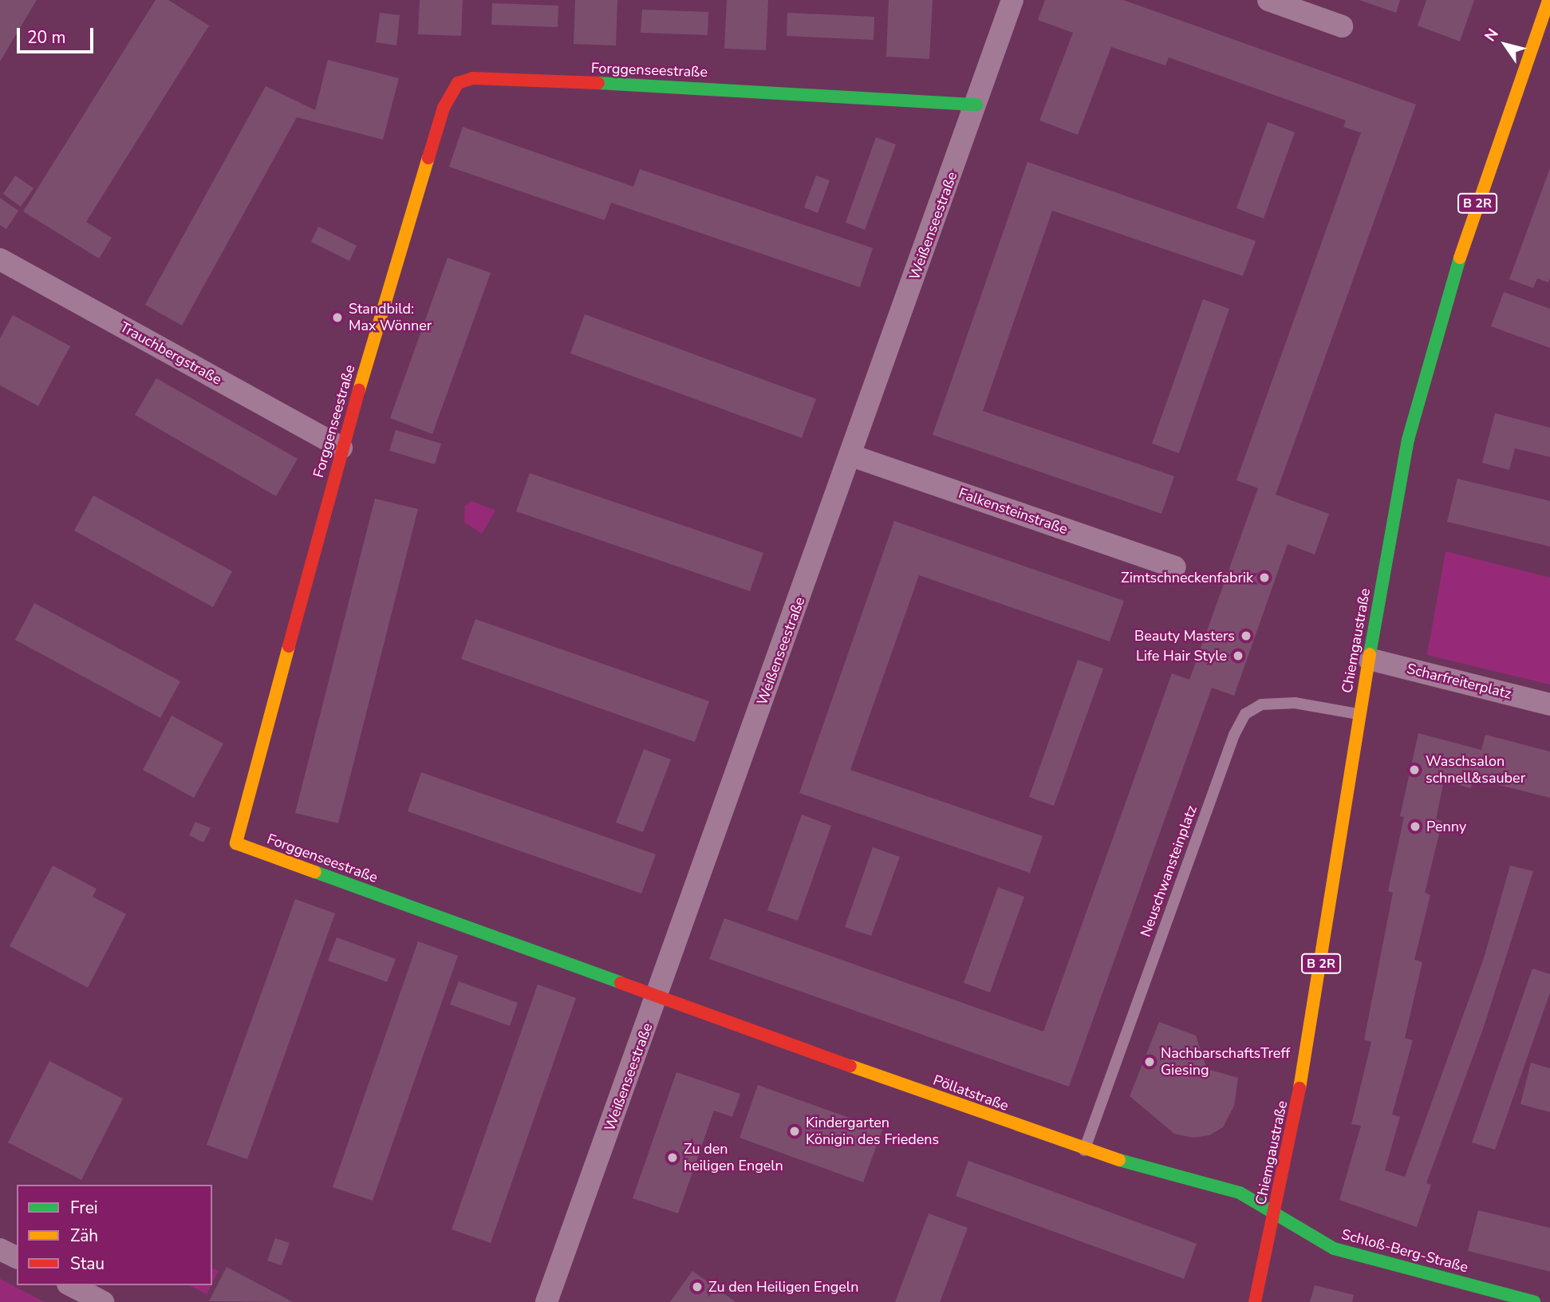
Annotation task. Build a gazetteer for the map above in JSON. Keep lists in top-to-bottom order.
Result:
{
  "streets": {
    "street": [
      "Forggenseestraße",
      "B 2R",
      "Weißenseestraße",
      "Trauchbergstraße",
      "Falkensteinstraße",
      "Chiemgaustraße",
      "Scharfreiterplatz",
      "Pöllatstraße",
      "Schloß-Berg-Straße"
    ],
    "lane": ["Neuschwansteinplatz"]
  },
  "crossings": [
    ["Forggenseestraße", "Weißenseestraße"],
    ["Forggenseestraße", "Trauchbergstraße"],
    ["Forggenseestraße", "Pöllatstraße"],
    ["Weißenseestraße", "Falkensteinstraße"],
    ["Weißenseestraße", "Pöllatstraße"],
    ["Chiemgaustraße", "Scharfreiterplatz"],
    ["Chiemgaustraße", "Neuschwansteinplatz"],
    ["Chiemgaustraße", "Pöllatstraße"],
    ["Chiemgaustraße", "Schloß-Berg-Straße"],
    ["Neuschwansteinplatz", "Pöllatstraße"],
    ["Pöllatstraße", "Schloß-Berg-Straße"]
  ],
  "places": [
    "Standbild: Max Wönner",
    "Zimtschneckenfabrik",
    "Beauty Masters",
    "Life Hair Style",
    "Waschsalon schnell&sauber",
    "Penny",
    "NachbarschaftsTreff Giesing",
    "Kindergarten Königin des Friedens",
    "Zu den heiligen Engeln",
    "Zu den Heiligen Engeln"
  ],
  "legend": ["Frei", "Zäh", "Stau"],
  "scale_bar": "20 m",
  "north": "top left"
}
